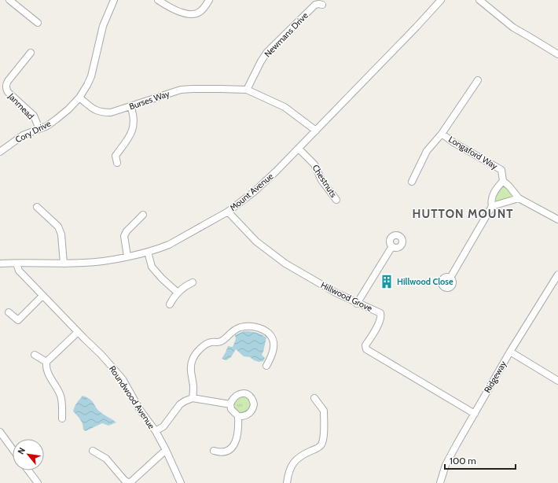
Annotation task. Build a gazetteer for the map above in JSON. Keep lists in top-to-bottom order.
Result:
{
  "streets": {
    "street": [
      "Newmans Drive",
      "Burses Way",
      "Janmead",
      "Cory Drive",
      "Longaford Way",
      "Chestnuts",
      "Mount Avenue",
      "Hillwood Grove",
      "Ridgeway",
      "Roundwood Avenue"
    ]
  },
  "crossings": [
    ["Newmans Drive", "Burses Way"],
    ["Burses Way", "Cory Drive"],
    ["Burses Way", "Mount Avenue"],
    ["Janmead", "Cory Drive"],
    ["Chestnuts", "Mount Avenue"],
    ["Mount Avenue", "Hillwood Grove"],
    ["Mount Avenue", "Roundwood Avenue"],
    ["Hillwood Grove", "Ridgeway"]
  ],
  "districts": ["HUTTON MOUNT"],
  "places": {
    "building": ["Hillwood Close"]
  },
  "scale_bar": "100 m",
  "north": "top left"
}
